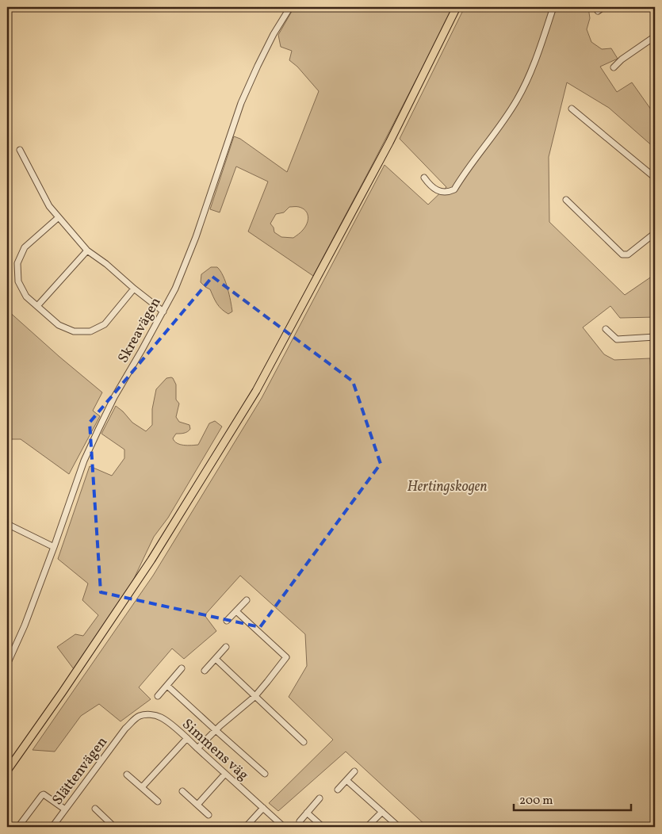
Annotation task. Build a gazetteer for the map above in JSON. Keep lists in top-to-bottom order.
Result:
{
  "streets": {
    "street": ["Skreavägen", "Simmens väg", "Slättenvägen"]
  },
  "crossings": [
    ["Simmens väg", "Slättenvägen"]
  ],
  "parks": ["Hertingskogen"],
  "scale_bar": "200 m"
}
